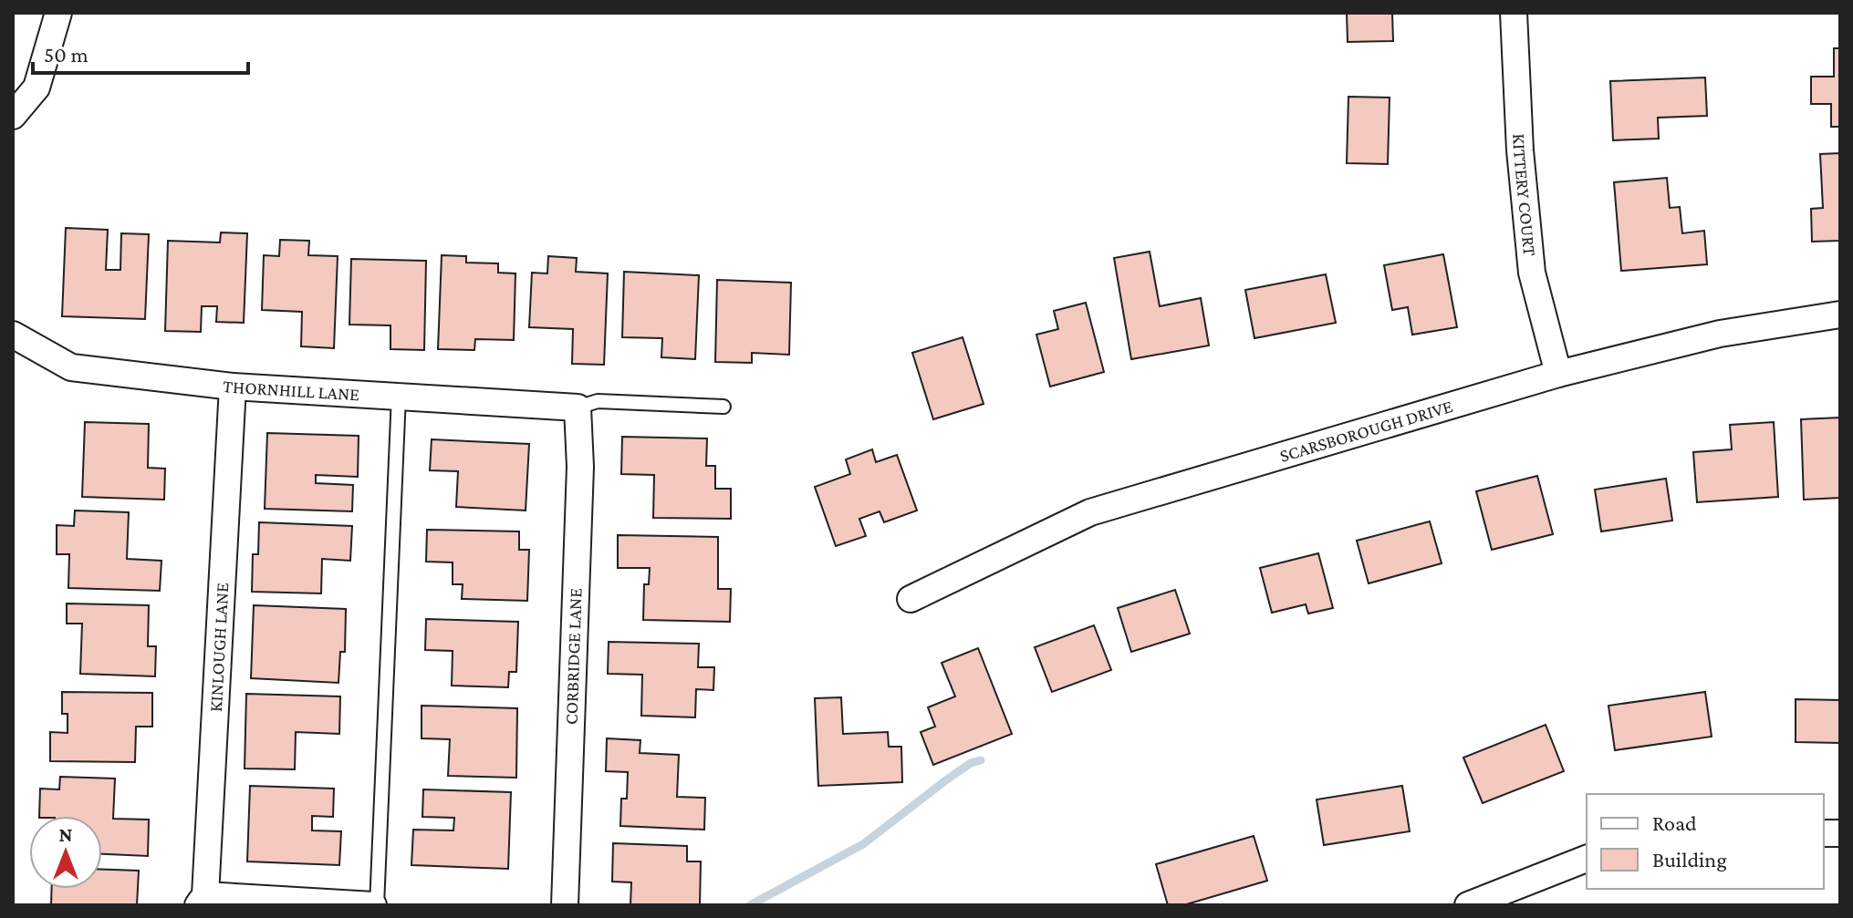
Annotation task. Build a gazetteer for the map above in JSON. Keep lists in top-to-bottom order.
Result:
{
  "streets": {
    "street": [
      "KITTERY COURT",
      "THORNHILL LANE",
      "SCARSBOROUGH DRIVE",
      "KINLOUGH LANE",
      "CORBRIDGE LANE"
    ]
  },
  "crossings": [
    ["KITTERY COURT", "SCARSBOROUGH DRIVE"],
    ["THORNHILL LANE", "KINLOUGH LANE"],
    ["THORNHILL LANE", "CORBRIDGE LANE"]
  ],
  "legend": ["Road", "Building"],
  "scale_bar": "50 m",
  "north": "top"
}
